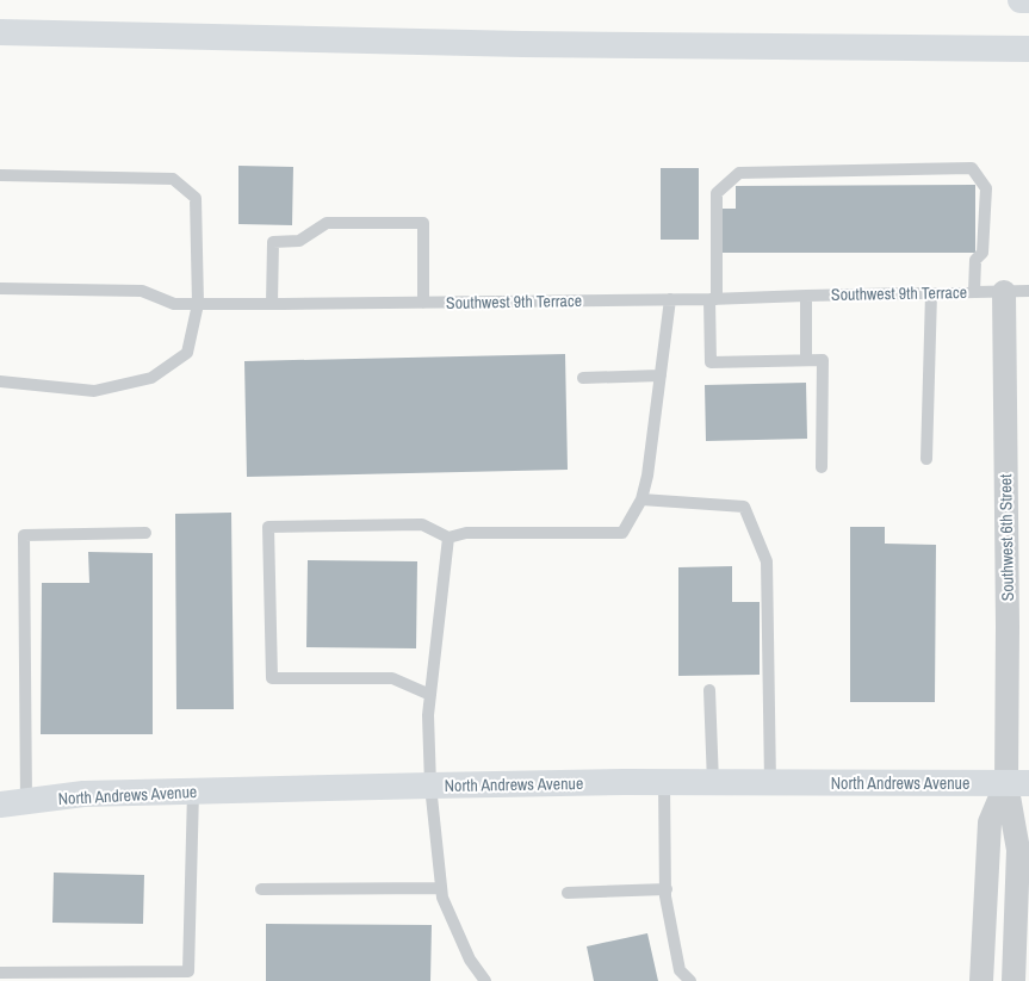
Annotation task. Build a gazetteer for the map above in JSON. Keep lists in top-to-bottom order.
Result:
{
  "streets": {
    "main road": ["North Andrews Avenue"],
    "street": ["Southwest 6th Street"],
    "lane": ["Southwest 9th Terrace"]
  },
  "crossings": [
    ["Southwest 9th Terrace", "Southwest 6th Street"],
    ["Southwest 6th Street", "North Andrews Avenue"]
  ]
}
